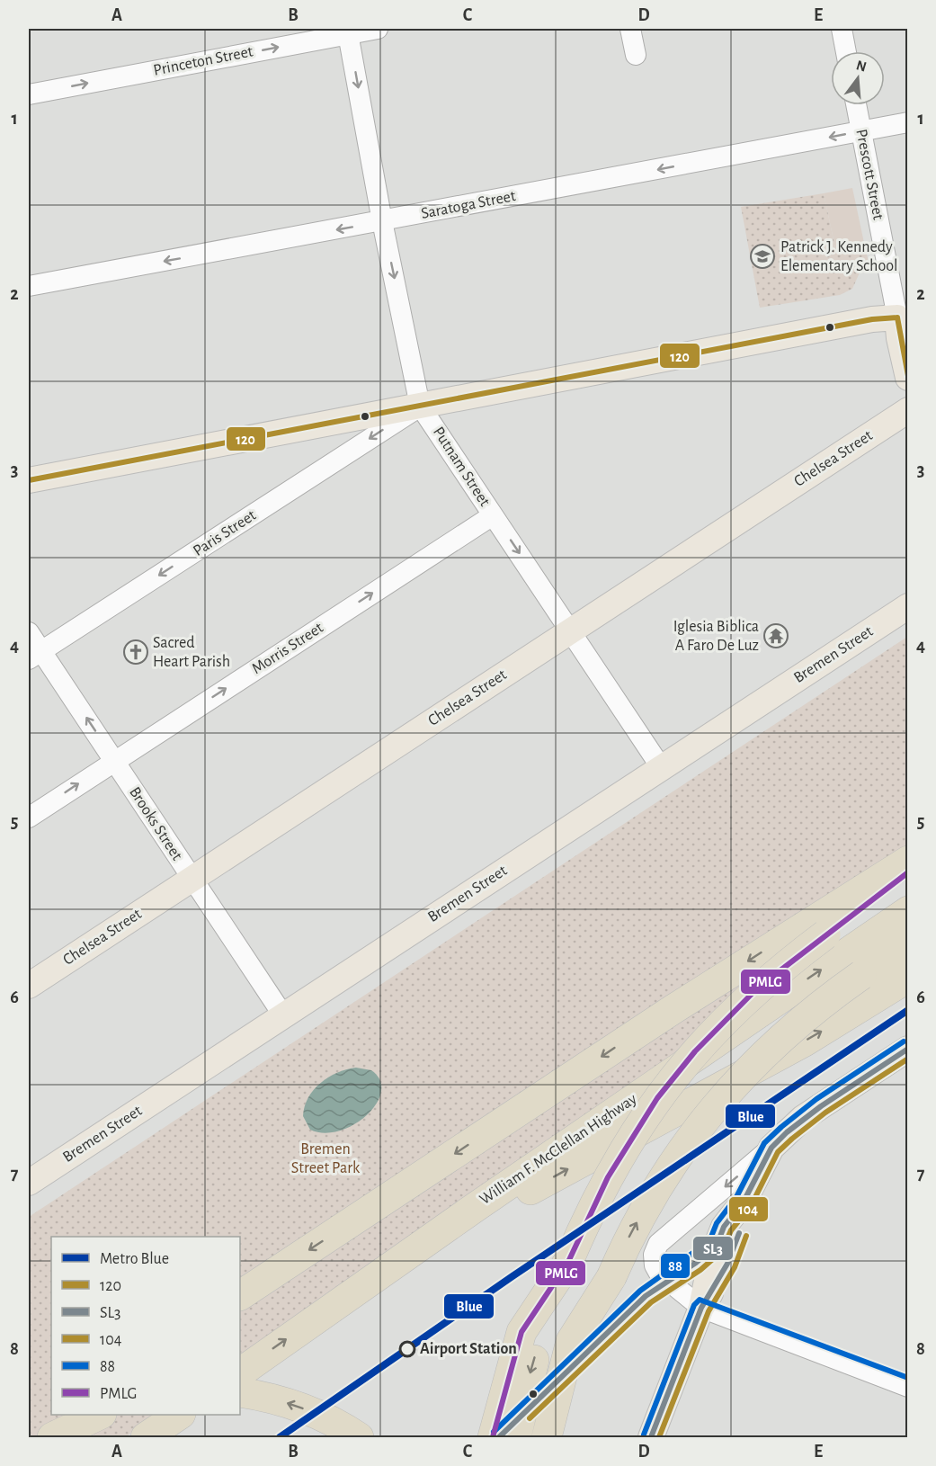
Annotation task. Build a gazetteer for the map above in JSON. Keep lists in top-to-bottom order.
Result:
{
  "streets": {
    "highway": ["William F. McClellan Highway"],
    "main road": ["Prescott Street", "Chelsea Street", "Bremen Street"],
    "street": [
      "Princeton Street",
      "Saratoga Street",
      "Putnam Street",
      "Paris Street",
      "Morris Street",
      "Brooks Street"
    ]
  },
  "crossings": [
    ["Princeton Street", "Putnam Street"],
    ["Prescott Street", "Saratoga Street"],
    ["Saratoga Street", "Putnam Street"],
    ["Chelsea Street", "Putnam Street"],
    ["Chelsea Street", "Brooks Street"],
    ["Putnam Street", "Paris Street"],
    ["Putnam Street", "Morris Street"],
    ["Putnam Street", "Bremen Street"],
    ["Paris Street", "Brooks Street"],
    ["Morris Street", "Brooks Street"],
    ["Bremen Street", "Brooks Street"]
  ],
  "one_way": [
    "Princeton Street",
    "Saratoga Street",
    "Putnam Street",
    "Paris Street",
    "Morris Street"
  ],
  "parks": ["Bremen Street Park"],
  "places": {
    "school or university": ["Patrick J. Kennedy Elementary School"],
    "temple": ["Iglesia Biblica A Faro De Luz"],
    "church": ["Sacred Heart Parish"],
    "other": ["Airport Station"]
  },
  "lines": [
    "transit line 120",
    "transit line PMLG",
    "metro line Blue",
    "transit line 88",
    "transit line SL3",
    "transit line 104"
  ],
  "legend": [
    "Metro Blue",
    "120",
    "SL3",
    "104",
    "88",
    "PMLG"
  ],
  "north": "top",
  "grid": {
    "columns": [
      "A",
      "B",
      "C",
      "D",
      "E"
    ],
    "rows": [
      "1",
      "2",
      "3",
      "4",
      "5",
      "6",
      "7",
      "8"
    ]
  }
}
